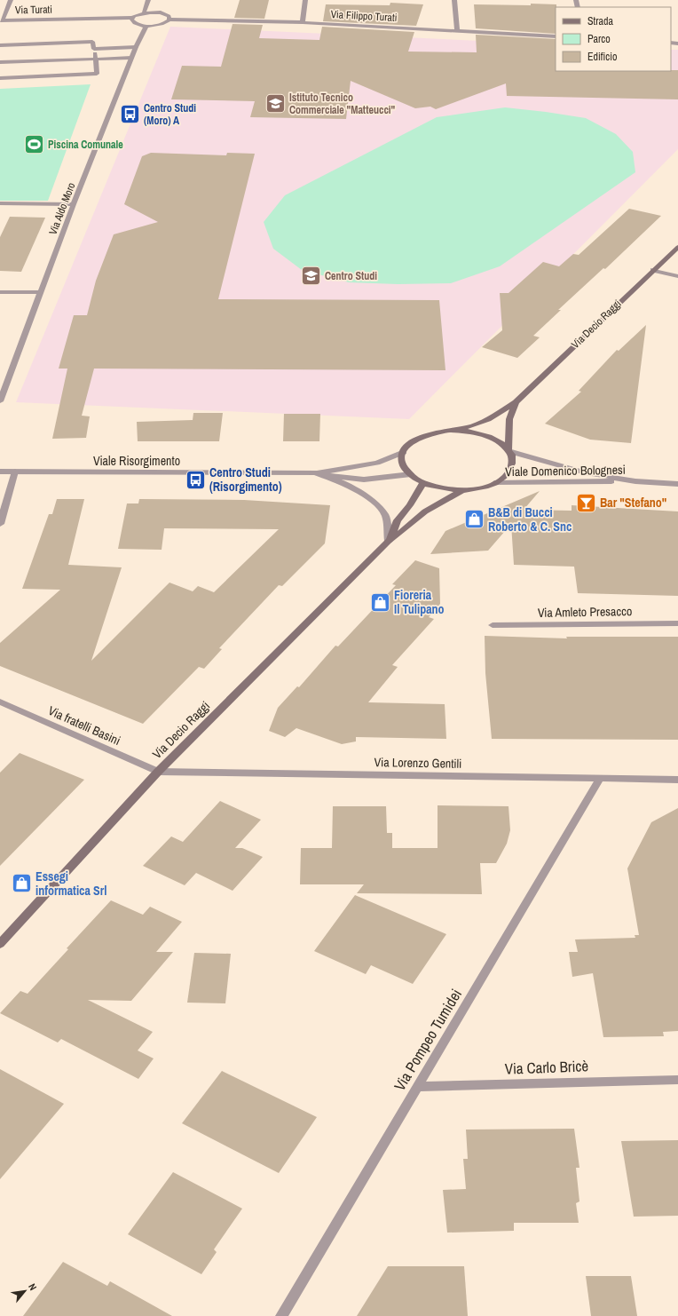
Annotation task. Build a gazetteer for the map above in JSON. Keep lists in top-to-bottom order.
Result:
{
  "streets": {
    "main road": ["Via Decio Raggi"],
    "street": [
      "Via Turati",
      "Via Filippo Turati",
      "Via Aldo Moro",
      "Viale Risorgimento",
      "Viale Domenico Bolognesi",
      "Via Amleto Presacco",
      "Via fratelli Basini",
      "Via Lorenzo Gentili",
      "Via Pompeo Tumidei",
      "Via Carlo Bricè"
    ]
  },
  "crossings": [
    ["Via Decio Raggi", "Viale Risorgimento"],
    ["Via Decio Raggi", "Viale Domenico Bolognesi"],
    ["Via Decio Raggi", "Via fratelli Basini"],
    ["Via Decio Raggi", "Via Lorenzo Gentili"],
    ["Viale Risorgimento", "Viale Domenico Bolognesi"],
    ["Via fratelli Basini", "Via Lorenzo Gentili"],
    ["Via Lorenzo Gentili", "Via Pompeo Tumidei"],
    ["Via Pompeo Tumidei", "Via Carlo Bricè"]
  ],
  "places": {
    "school or university": ["Istituto Tecnico Commerciale \"Matteucci\"", "Centro Studi"],
    "bus stop": ["Centro Studi (Moro) A", "Centro Studi (Risorgimento)"],
    "sports": ["Piscina Comunale"],
    "bar": ["Bar \"Stefano\""],
    "shop": ["B&B di Bucci Roberto & C. Snc", "Fioreria Il Tulipano", "Essegi informatica Srl"]
  },
  "legend": ["Strada", "Parco", "Edificio"],
  "north": "top right"
}
